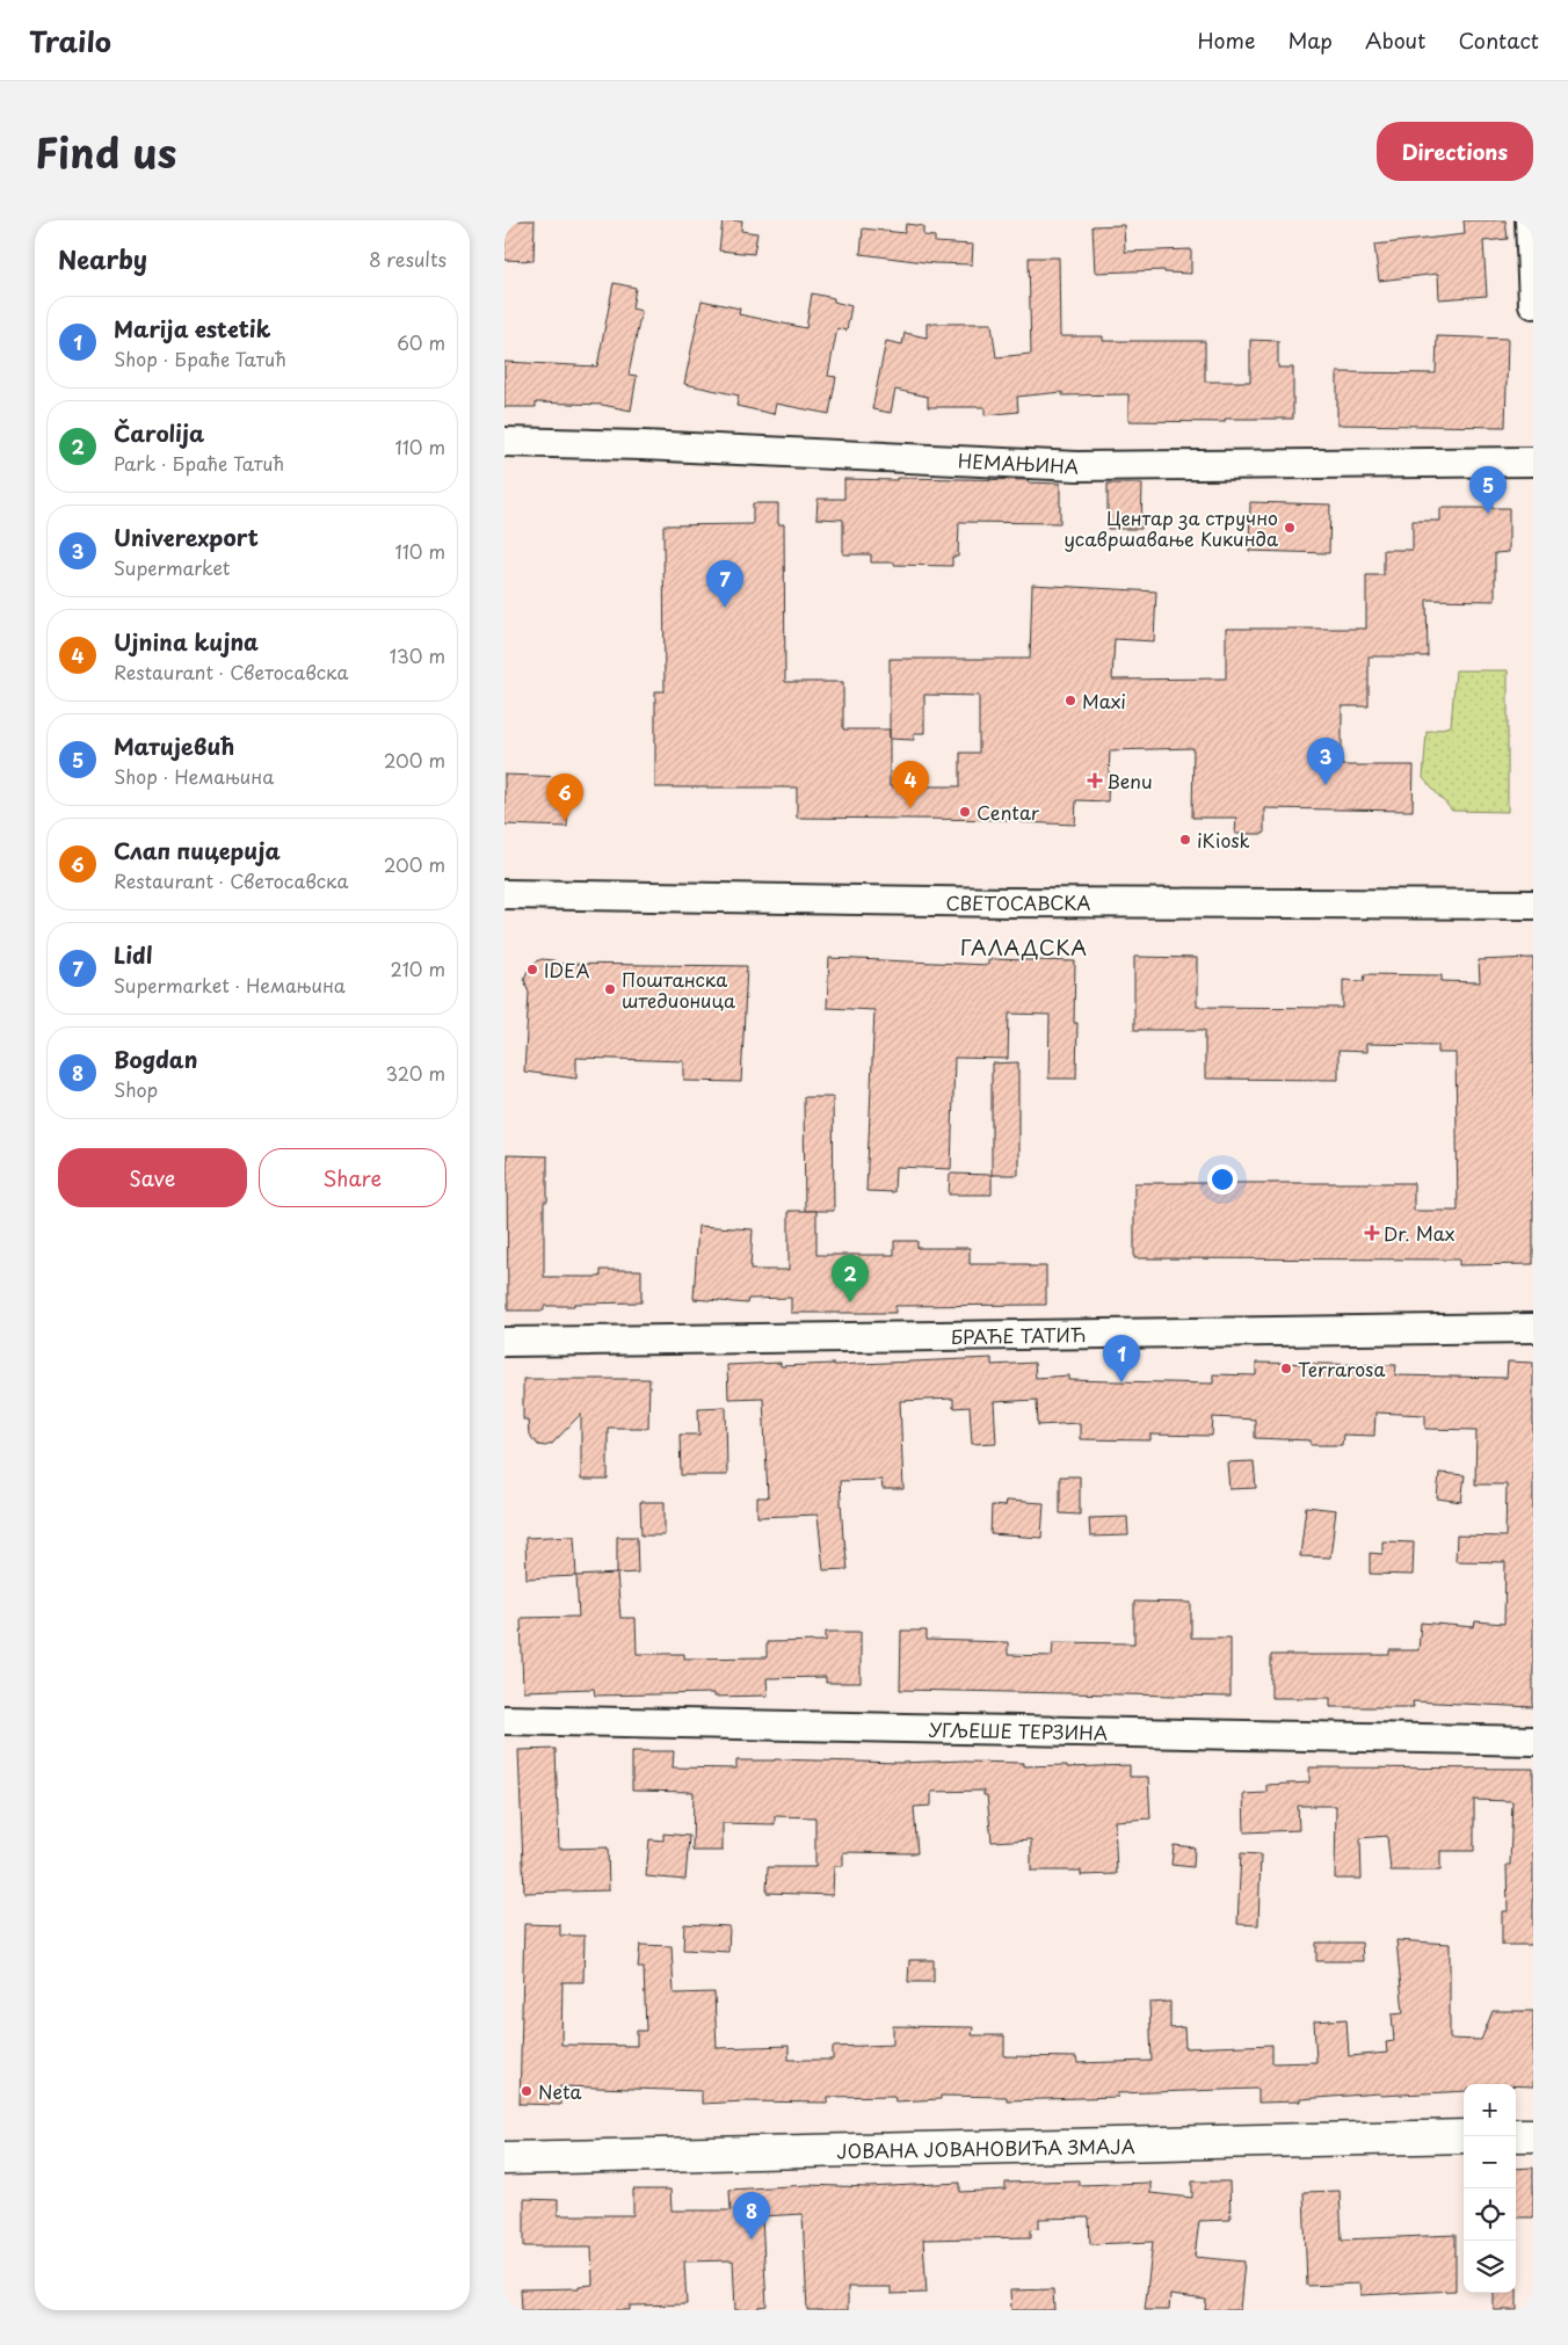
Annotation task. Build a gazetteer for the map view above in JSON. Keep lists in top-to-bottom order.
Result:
{
  "streets": {
    "main road": ["ЈОВАНА ЈОВАНОВИЋА ЗМАЈА"],
    "street": [
      "НЕМАЊИНА",
      "СВЕТОСАВСКА",
      "БРАЋЕ ТАТИЋ",
      "УГЉЕШЕ ТЕРЗИНА"
    ]
  },
  "districts": ["ГАЛАДСКА"],
  "places": {
    "other": [
      "Центар за стручно усавршавање Кикинда",
      "Maxi",
      "Centar",
      "iKiosk",
      "IDEA",
      "Поштанска штедионица",
      "Terrarosa",
      "Neta"
    ],
    "health": ["Benu", "Dr. Max"]
  },
  "page": {
    "header": "Trailo",
    "nav": [
      "Home",
      "Map",
      "About",
      "Contact"
    ],
    "title": "Find us",
    "buttons": [
      "Directions",
      ["Save", "Share"]
    ],
    "heading": ["Nearby", "8 results"],
    "list": [
      {
        "mark": "1",
        "name": "Marija estetik",
        "note": "Shop · Браће Татић",
        "value": "60 m"
      },
      {
        "mark": "2",
        "name": "Čarolija",
        "note": "Park · Браће Татић",
        "value": "110 m"
      },
      {
        "mark": "3",
        "name": "Univerexport",
        "note": "Supermarket",
        "value": "110 m"
      },
      {
        "mark": "4",
        "name": "Ujnina kujna",
        "note": "Restaurant · Светосавска",
        "value": "130 m"
      },
      {
        "mark": "5",
        "name": "Матијевић",
        "note": "Shop · Немањина",
        "value": "200 m"
      },
      {
        "mark": "6",
        "name": "Слап пицерија",
        "note": "Restaurant · Светосавска",
        "value": "200 m"
      },
      {
        "mark": "7",
        "name": "Lidl",
        "note": "Supermarket · Немањина",
        "value": "210 m"
      },
      {
        "mark": "8",
        "name": "Bogdan",
        "note": "Shop",
        "value": "320 m"
      }
    ],
    "pins": [
      "5",
      "7",
      "3",
      "4",
      "6",
      "2",
      "1",
      "8"
    ],
    "map_buttons": ["+", "−"]
  }
}
